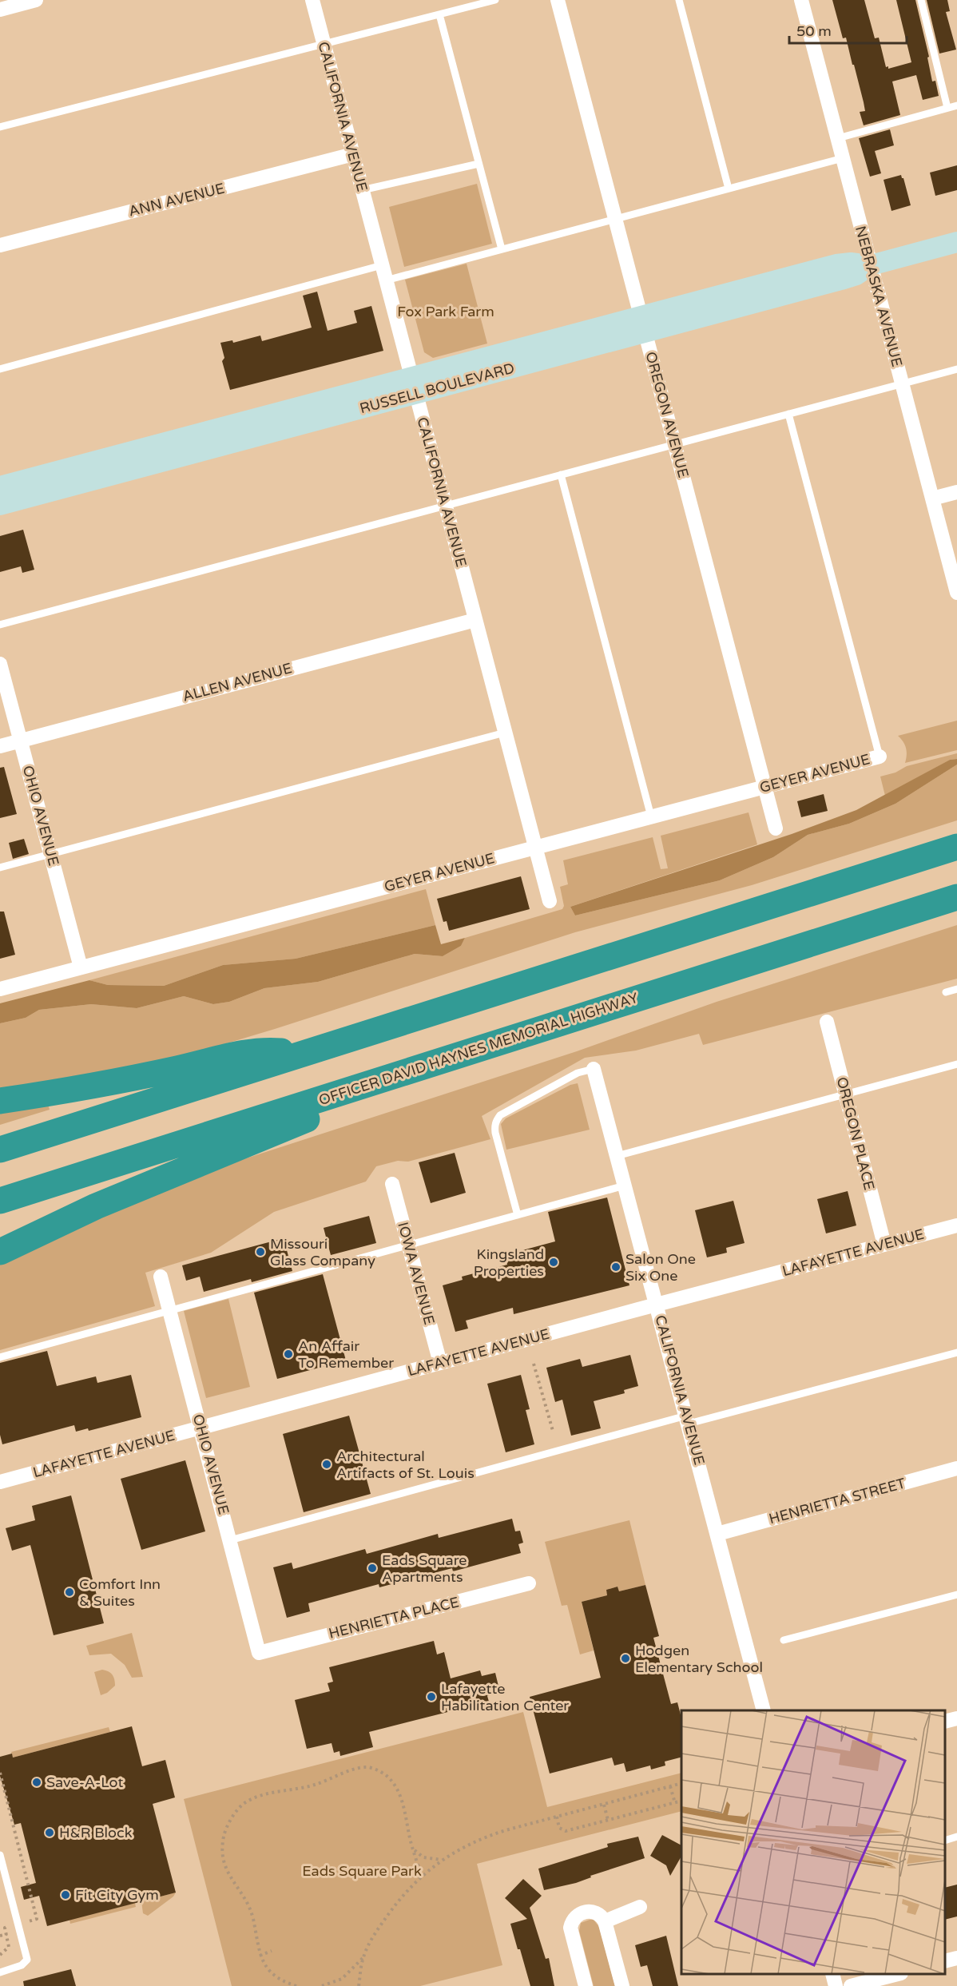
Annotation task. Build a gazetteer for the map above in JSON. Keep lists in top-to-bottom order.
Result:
{
  "streets": {
    "highway": ["OFFICER DAVID HAYNES MEMORIAL HIGHWAY"],
    "main road": ["RUSSELL BOULEVARD"],
    "street": [
      "CALIFORNIA AVENUE",
      "ANN AVENUE",
      "NEBRASKA AVENUE",
      "OREGON AVENUE",
      "ALLEN AVENUE",
      "GEYER AVENUE",
      "OHIO AVENUE",
      "OREGON PLACE",
      "LAFAYETTE AVENUE",
      "IOWA AVENUE",
      "HENRIETTA STREET",
      "HENRIETTA PLACE"
    ]
  },
  "crossings": [
    ["CALIFORNIA AVENUE", "ANN AVENUE"],
    ["CALIFORNIA AVENUE", "RUSSELL BOULEVARD"],
    ["CALIFORNIA AVENUE", "ALLEN AVENUE"],
    ["CALIFORNIA AVENUE", "GEYER AVENUE"],
    ["CALIFORNIA AVENUE", "LAFAYETTE AVENUE"],
    ["CALIFORNIA AVENUE", "HENRIETTA STREET"],
    ["NEBRASKA AVENUE", "RUSSELL BOULEVARD"],
    ["RUSSELL BOULEVARD", "OREGON AVENUE"],
    ["OREGON AVENUE", "GEYER AVENUE"],
    ["ALLEN AVENUE", "OHIO AVENUE"],
    ["GEYER AVENUE", "OHIO AVENUE"],
    ["OHIO AVENUE", "LAFAYETTE AVENUE"],
    ["OHIO AVENUE", "HENRIETTA PLACE"],
    ["OREGON PLACE", "LAFAYETTE AVENUE"],
    ["LAFAYETTE AVENUE", "IOWA AVENUE"]
  ],
  "parks": ["Fox Park Farm", "Eads Square Park"],
  "places": [
    "Missouri Glass Company",
    "Kingsland Properties",
    "Salon One Six One",
    "An Affair To Remember",
    "Architectural Artifacts of St. Louis",
    "Eads Square Apartments",
    "Comfort Inn & Suites",
    "Hodgen Elementary School",
    "Lafayette Habilitation Center",
    "Save-A-Lot",
    "H&R Block",
    "Fit City Gym"
  ],
  "scale_bar": "50 m"
}
